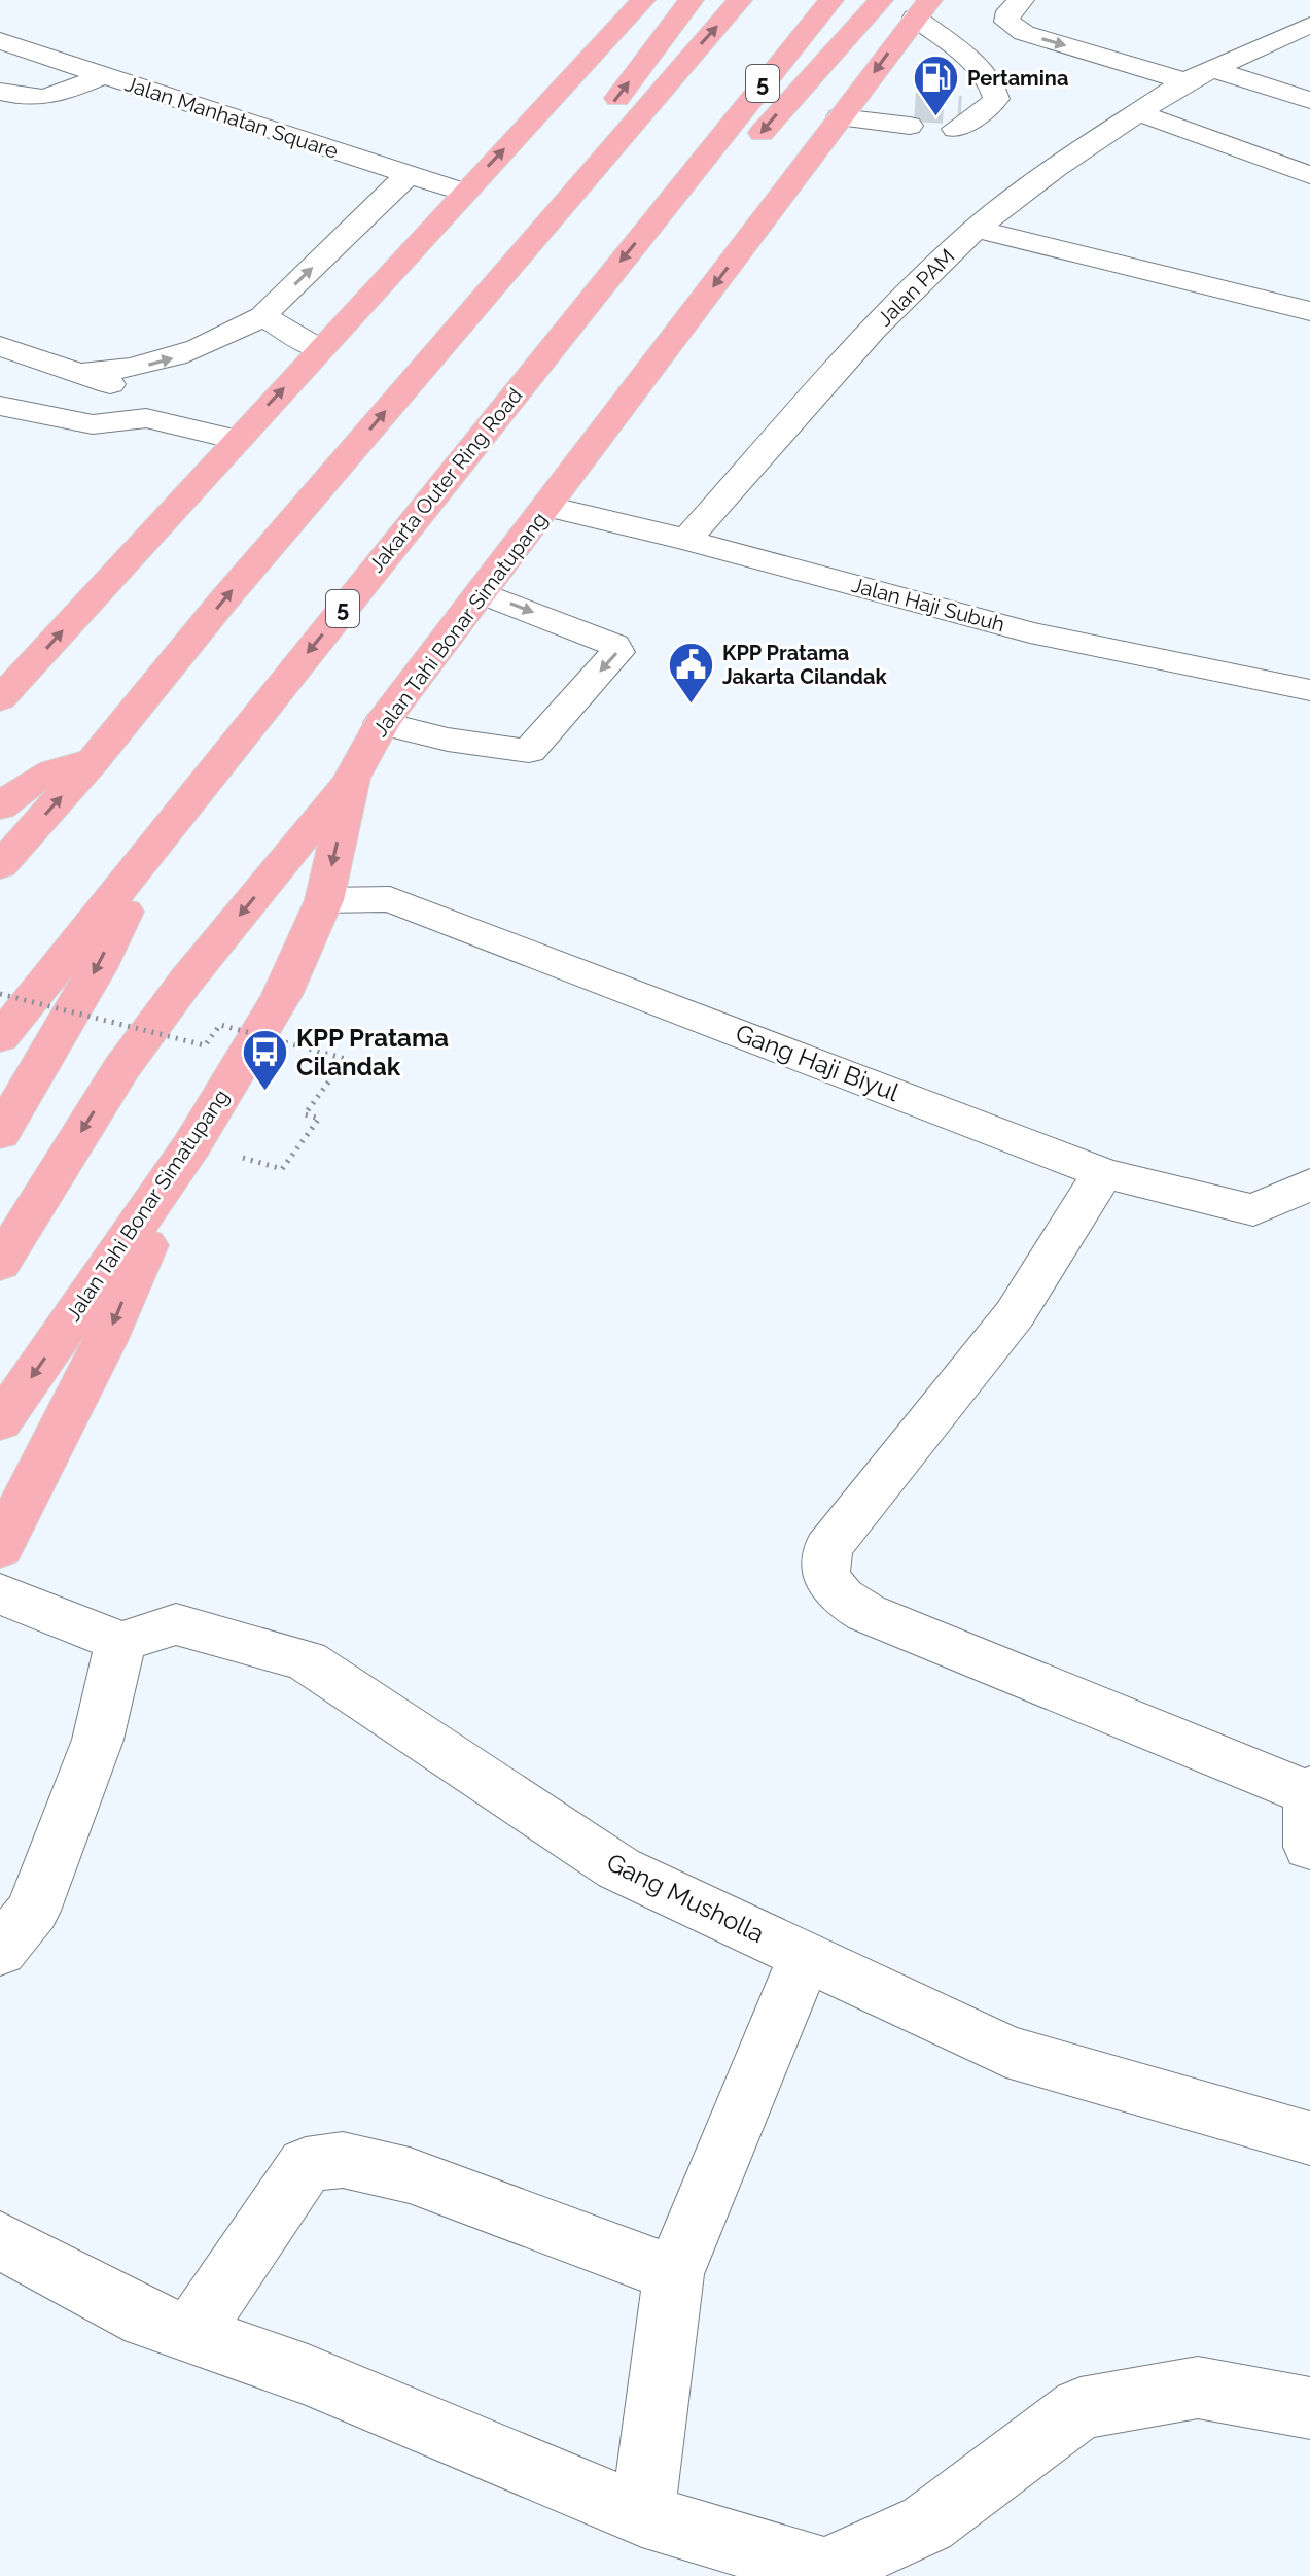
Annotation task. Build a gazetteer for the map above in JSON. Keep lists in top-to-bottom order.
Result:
{
  "streets": {
    "highway": ["5", "Jakarta Outer Ring Road", "Jalan Tahi Bonar Simatupang"],
    "street": [
      "Jalan Manhatan Square",
      "Jalan PAM",
      "Jalan Haji Subuh",
      "Gang Haji Biyul",
      "Gang Musholla"
    ]
  },
  "crossings": [
    ["Jalan PAM", "Jalan Haji Subuh"],
    ["Jalan Haji Subuh", "Jalan Tahi Bonar Simatupang"],
    ["Jalan Tahi Bonar Simatupang", "Gang Haji Biyul"]
  ],
  "places": {
    "fuel station": ["Pertamina"],
    "public building": ["KPP Pratama Jakarta Cilandak"],
    "bus stop": ["KPP Pratama Cilandak"]
  }
}
